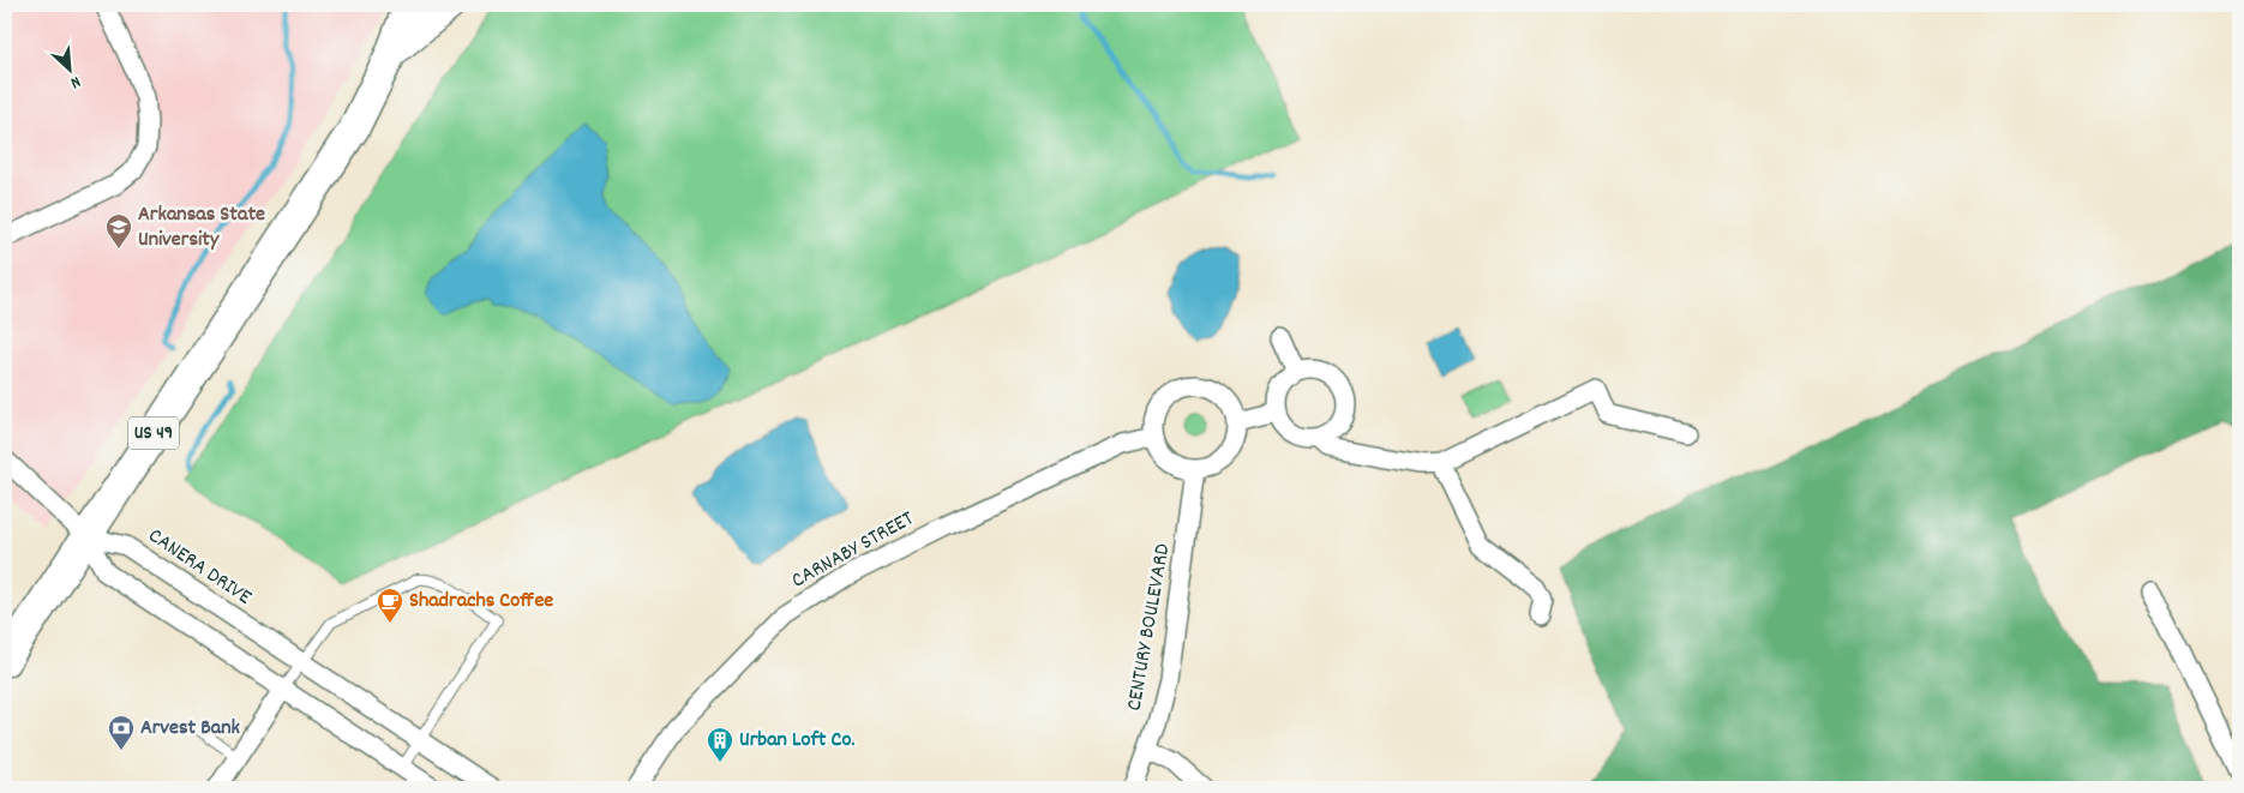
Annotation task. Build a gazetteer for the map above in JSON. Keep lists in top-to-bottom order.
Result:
{
  "streets": {
    "highway": ["US 49"],
    "street": ["CARNABY STREET", "CANERA DRIVE", "CENTURY BOULEVARD"]
  },
  "crossings": [
    ["US 49", "CANERA DRIVE"],
    ["CARNABY STREET", "CENTURY BOULEVARD"]
  ],
  "places": {
    "school or university": ["Arkansas State University"],
    "cafe": ["Shadrachs Coffee"],
    "bank": ["Arvest Bank"],
    "building": ["Urban Loft Co."]
  },
  "north": "bottom right"
}
